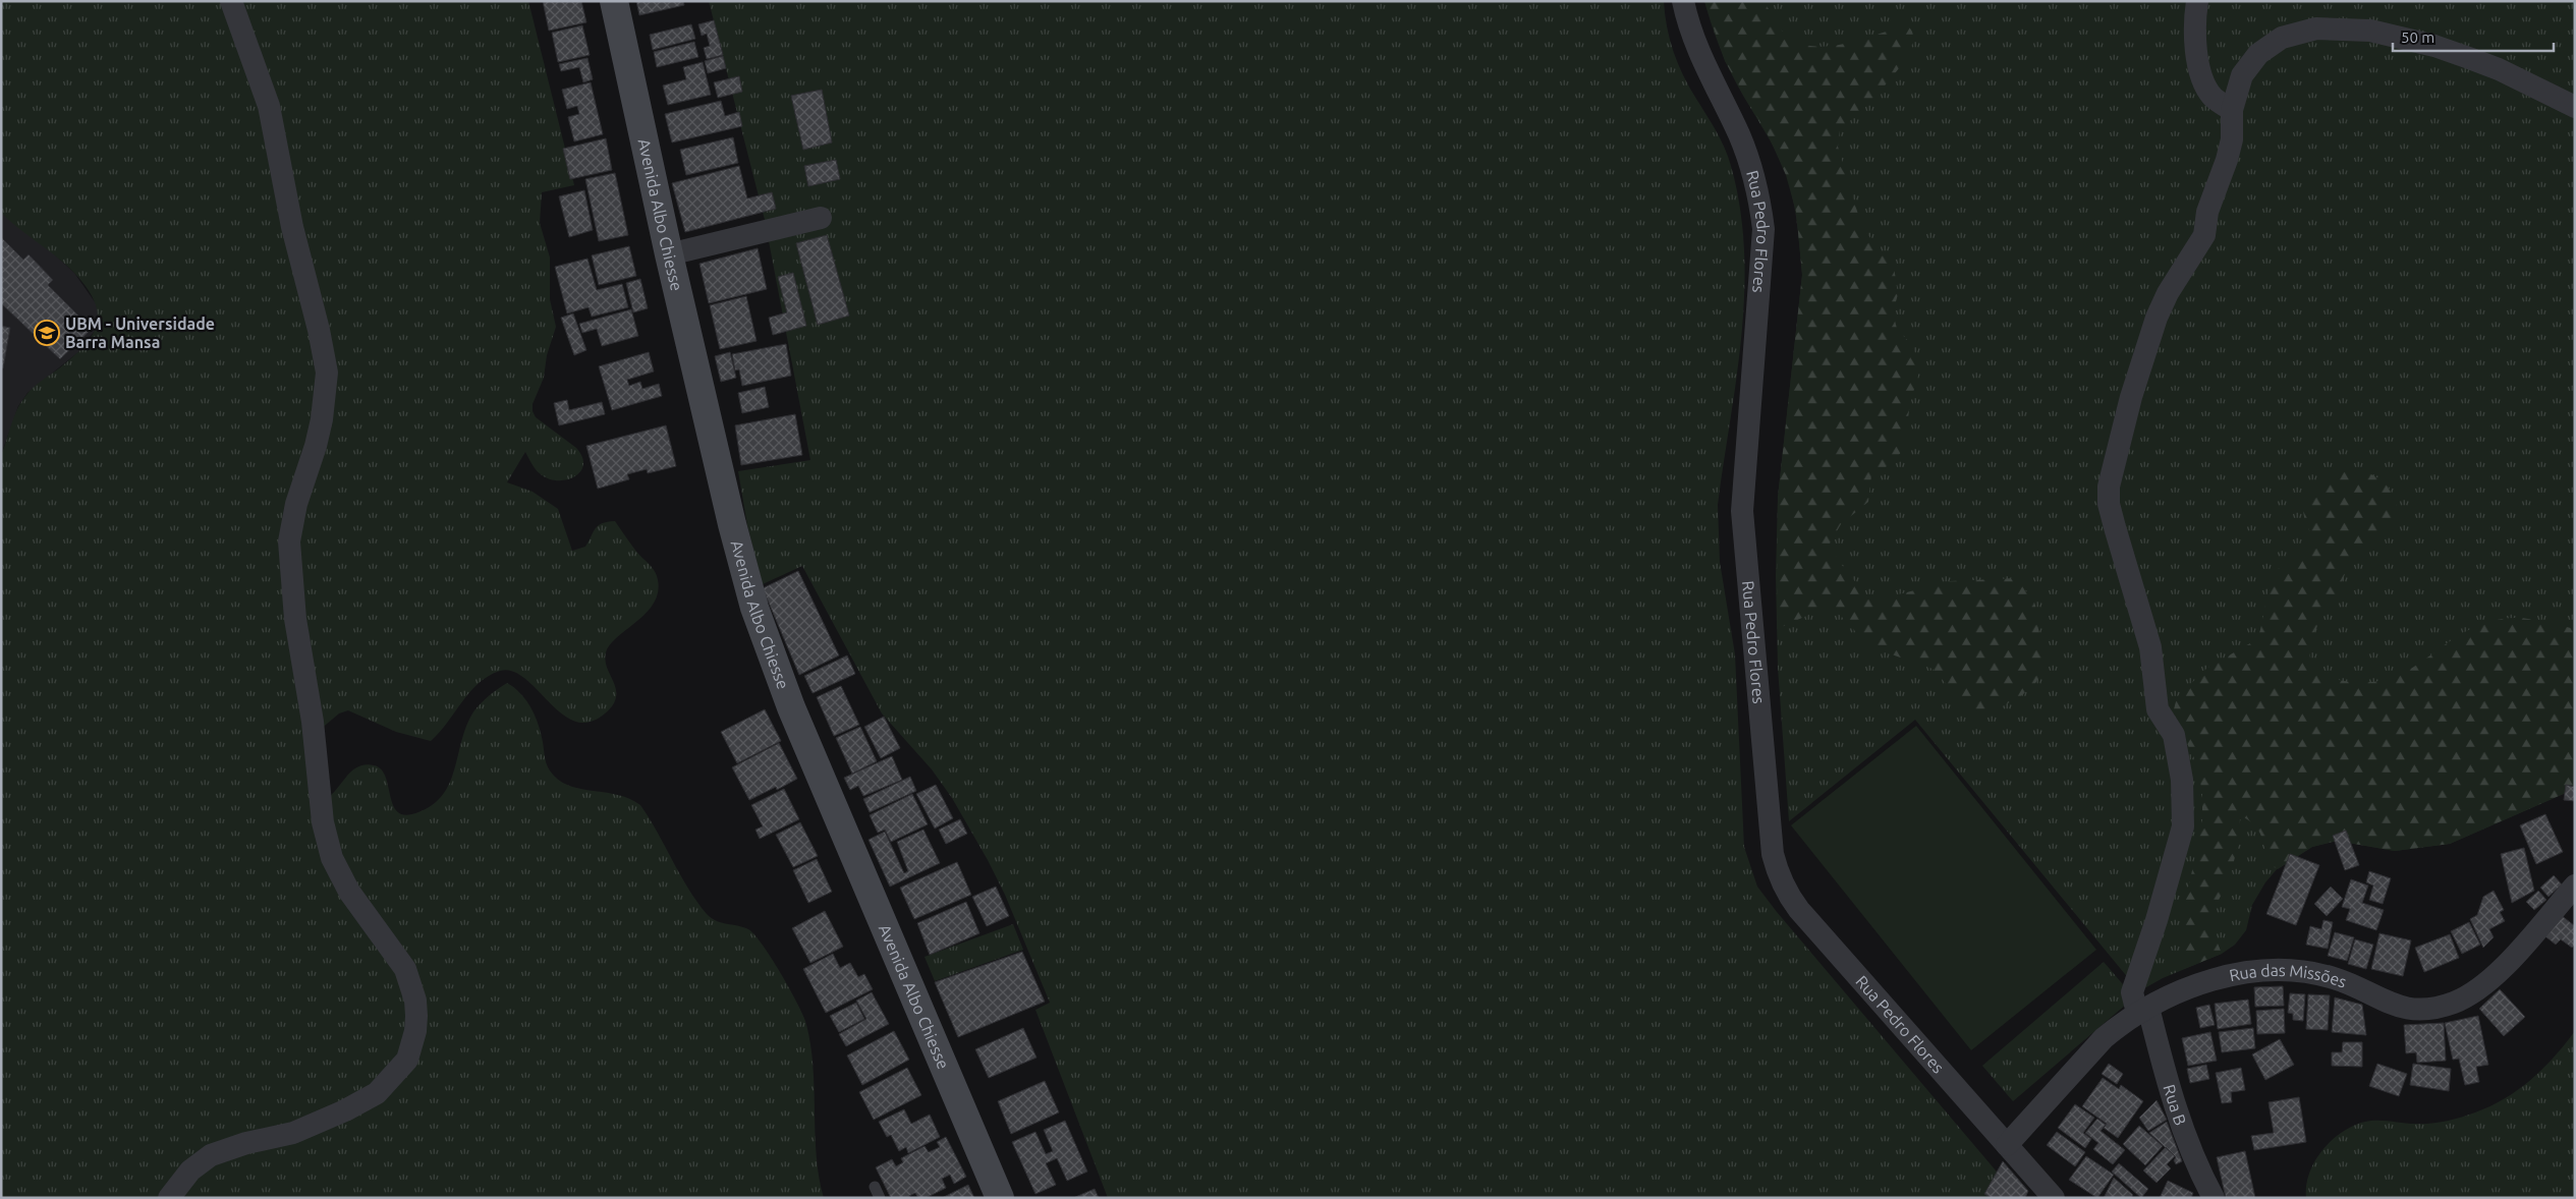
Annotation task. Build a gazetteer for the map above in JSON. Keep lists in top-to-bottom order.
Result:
{
  "streets": {
    "street": [
      "Avenida Albo Chiesse",
      "Rua Pedro Flores",
      "Rua das Missões",
      "Rua B"
    ]
  },
  "crossings": [
    ["Rua Pedro Flores", "Rua das Missões"],
    ["Rua das Missões", "Rua B"]
  ],
  "places": {
    "school or university": ["UBM - Universidade Barra Mansa"]
  },
  "scale_bar": "50 m"
}
